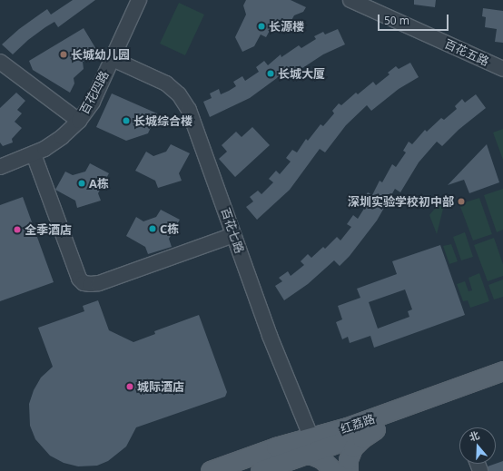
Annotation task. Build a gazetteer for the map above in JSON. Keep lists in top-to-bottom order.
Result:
{
  "streets": {
    "main road": ["红荔路"],
    "street": ["百花五路", "百花四路", "百花七路"]
  },
  "crossings": [
    ["百花四路", "百花七路"],
    ["百花七路", "红荔路"]
  ],
  "places": [
    "长源楼",
    "长城幼儿园",
    "长城大厦",
    "长城综合楼",
    "A栋",
    "深圳实验学校初中部",
    "C栋",
    "全季酒店",
    "城际酒店"
  ],
  "scale_bar": "50 m",
  "north": "top"
}
